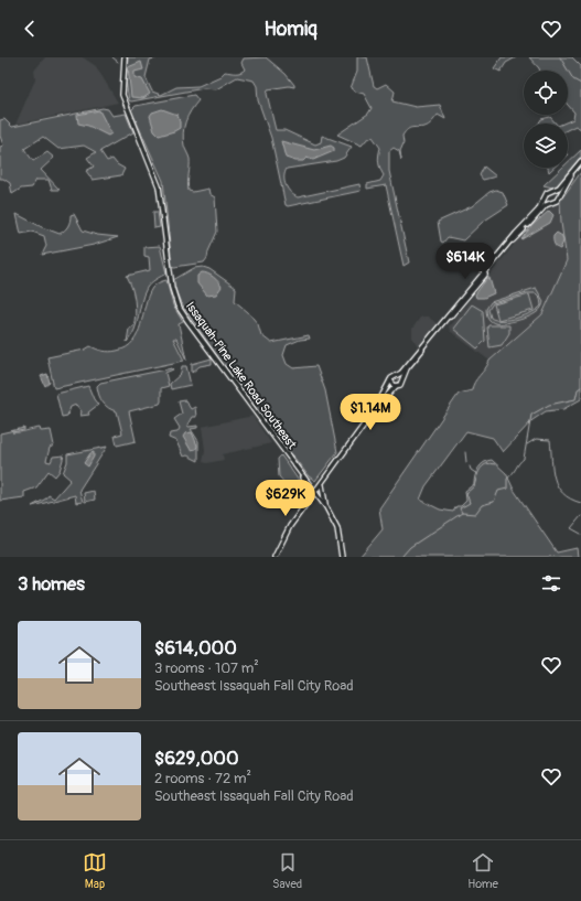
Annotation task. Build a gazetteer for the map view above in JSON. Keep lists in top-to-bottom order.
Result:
{
  "streets": {
    "street": ["Issaquah-Pine Lake Road Southeast"]
  },
  "page": {
    "header": "Homiq",
    "price": ["$614K", "$1.14M", "$629K"],
    "heading": "3 homes",
    "list": [
      {
        "name": "$614,000",
        "note": "3 rooms · 107 m² · Southeast Issaquah Fall City Road"
      },
      {
        "name": "$629,000",
        "note": "2 rooms · 72 m² · Southeast Issaquah Fall City Road"
      }
    ],
    "tabs": ["Map", "Saved", "Home"]
  }
}
